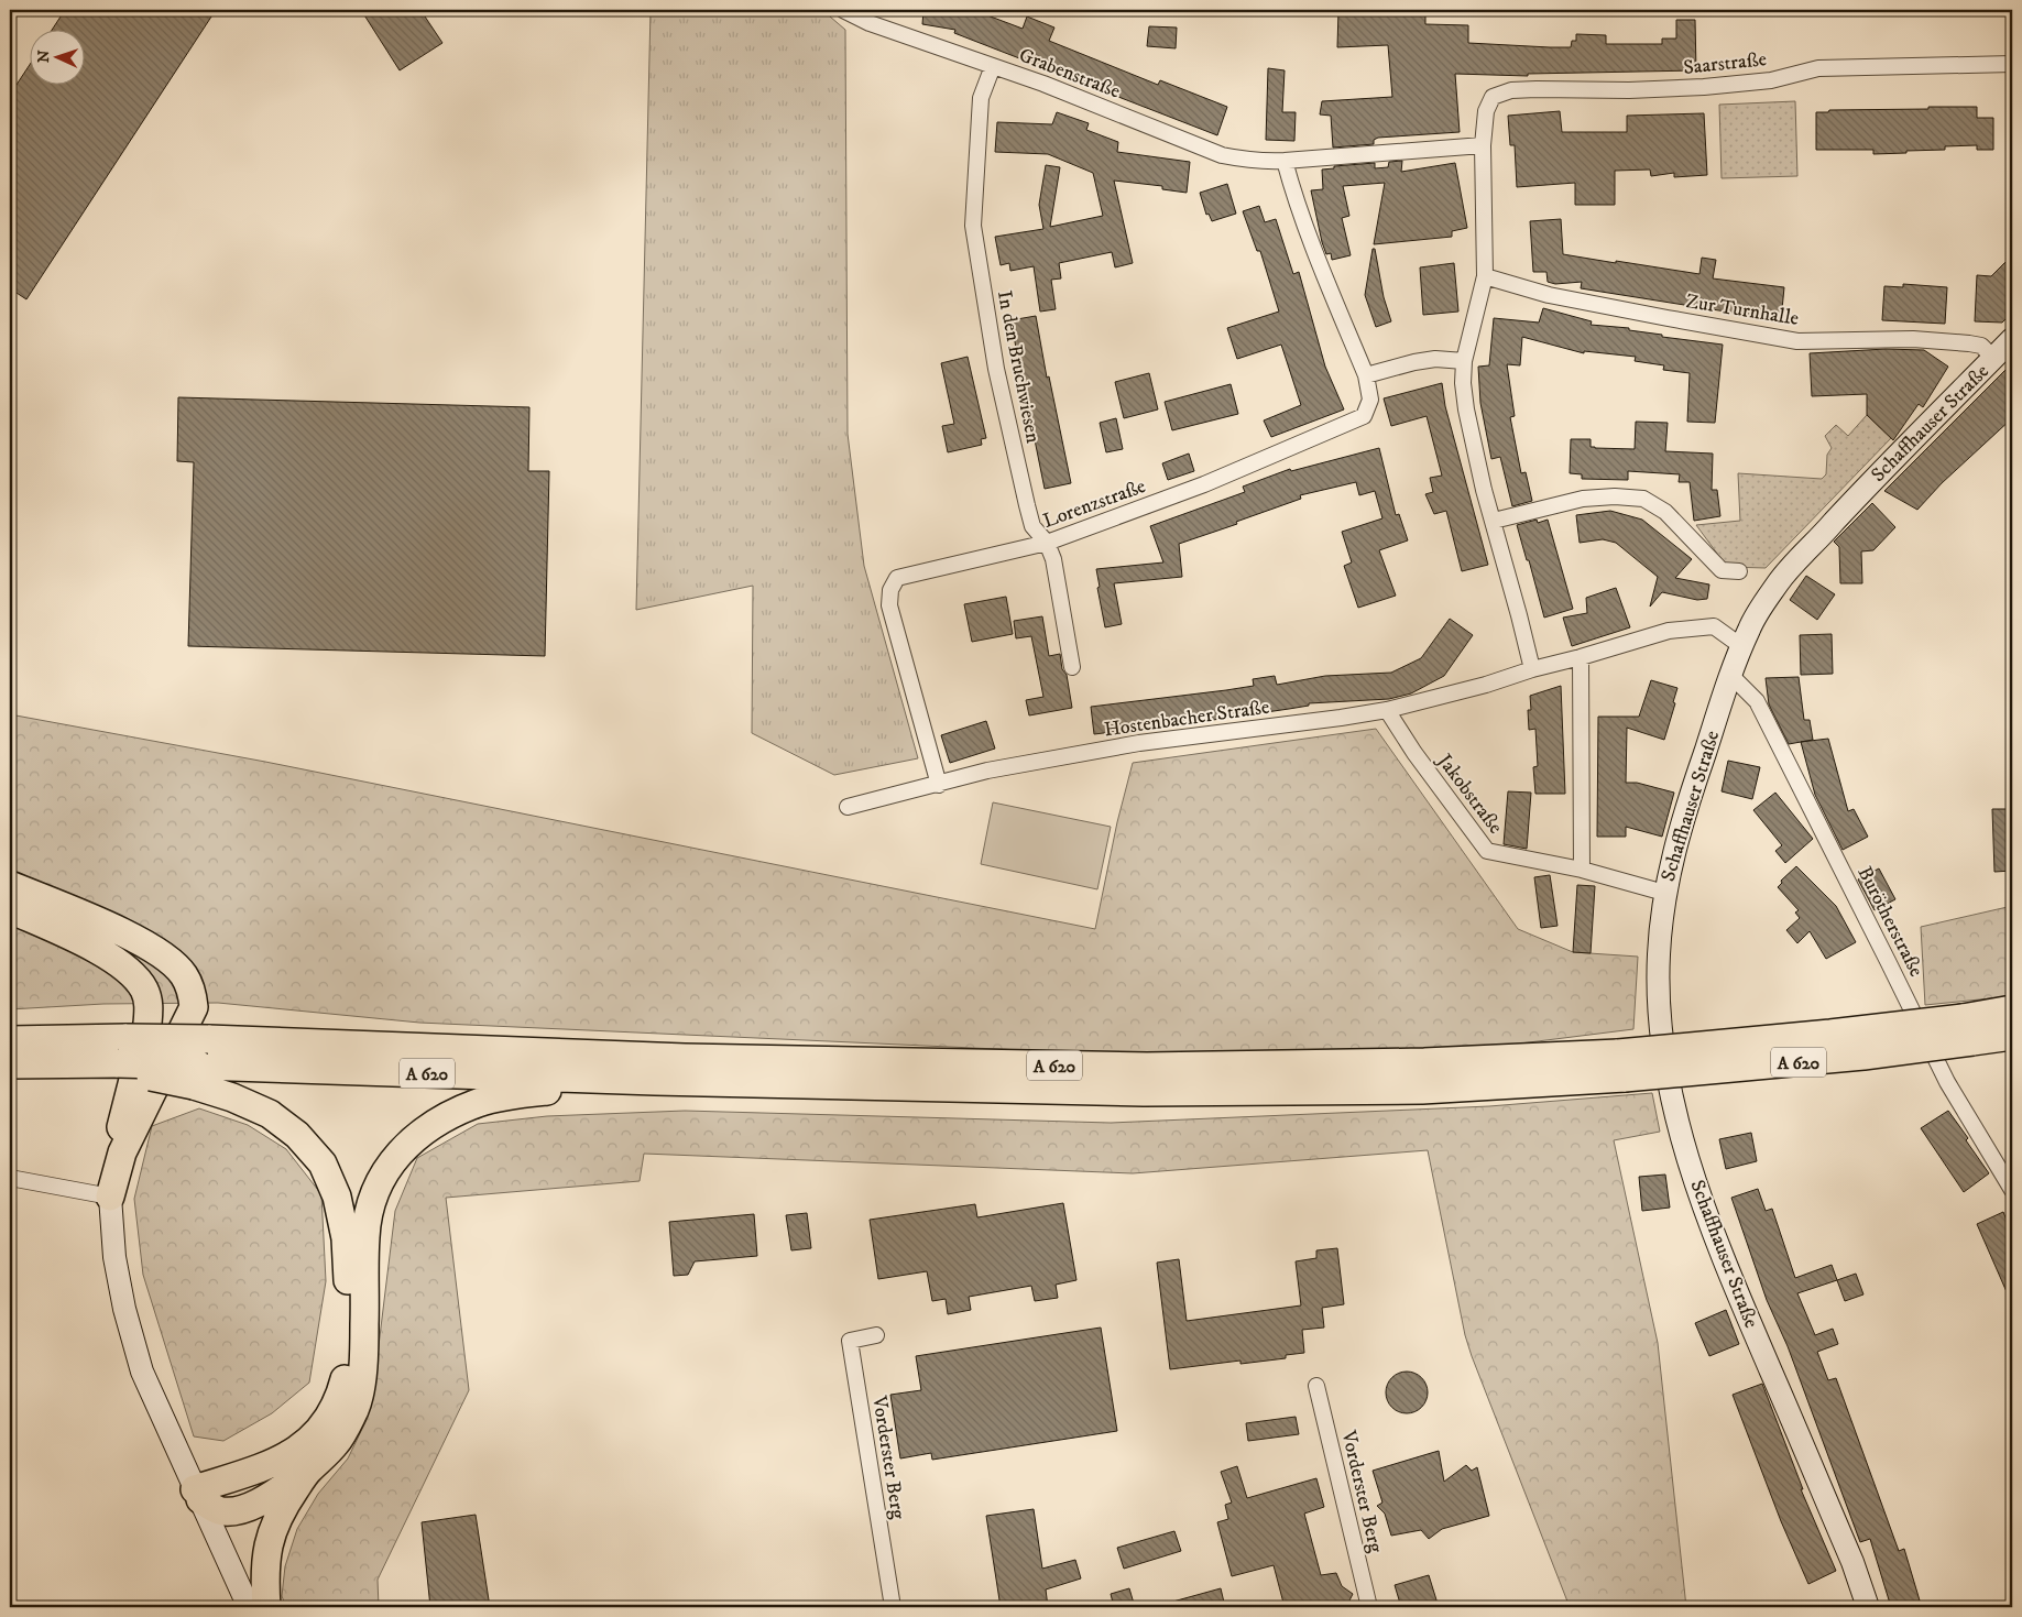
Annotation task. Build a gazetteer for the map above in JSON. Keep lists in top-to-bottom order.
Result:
{
  "streets": {
    "highway": ["A 620"],
    "street": [
      "Saarstraße",
      "Grabenstraße",
      "Zur Turnhalle",
      "In den Bruchwiesen",
      "Schaffhauser Straße",
      "Lorenzstraße",
      "Hostenbacher Straße",
      "Jakobstraße",
      "Burötherstraße",
      "Vorderster Berg"
    ]
  },
  "crossings": [
    ["Saarstraße", "Grabenstraße"],
    ["Grabenstraße", "In den Bruchwiesen"],
    ["Zur Turnhalle", "Schaffhauser Straße"],
    ["In den Bruchwiesen", "Lorenzstraße"],
    ["Schaffhauser Straße", "Hostenbacher Straße"],
    ["Schaffhauser Straße", "Jakobstraße"],
    ["Schaffhauser Straße", "Burötherstraße"],
    ["Lorenzstraße", "Hostenbacher Straße"],
    ["Hostenbacher Straße", "Jakobstraße"]
  ],
  "north": "left"
}
